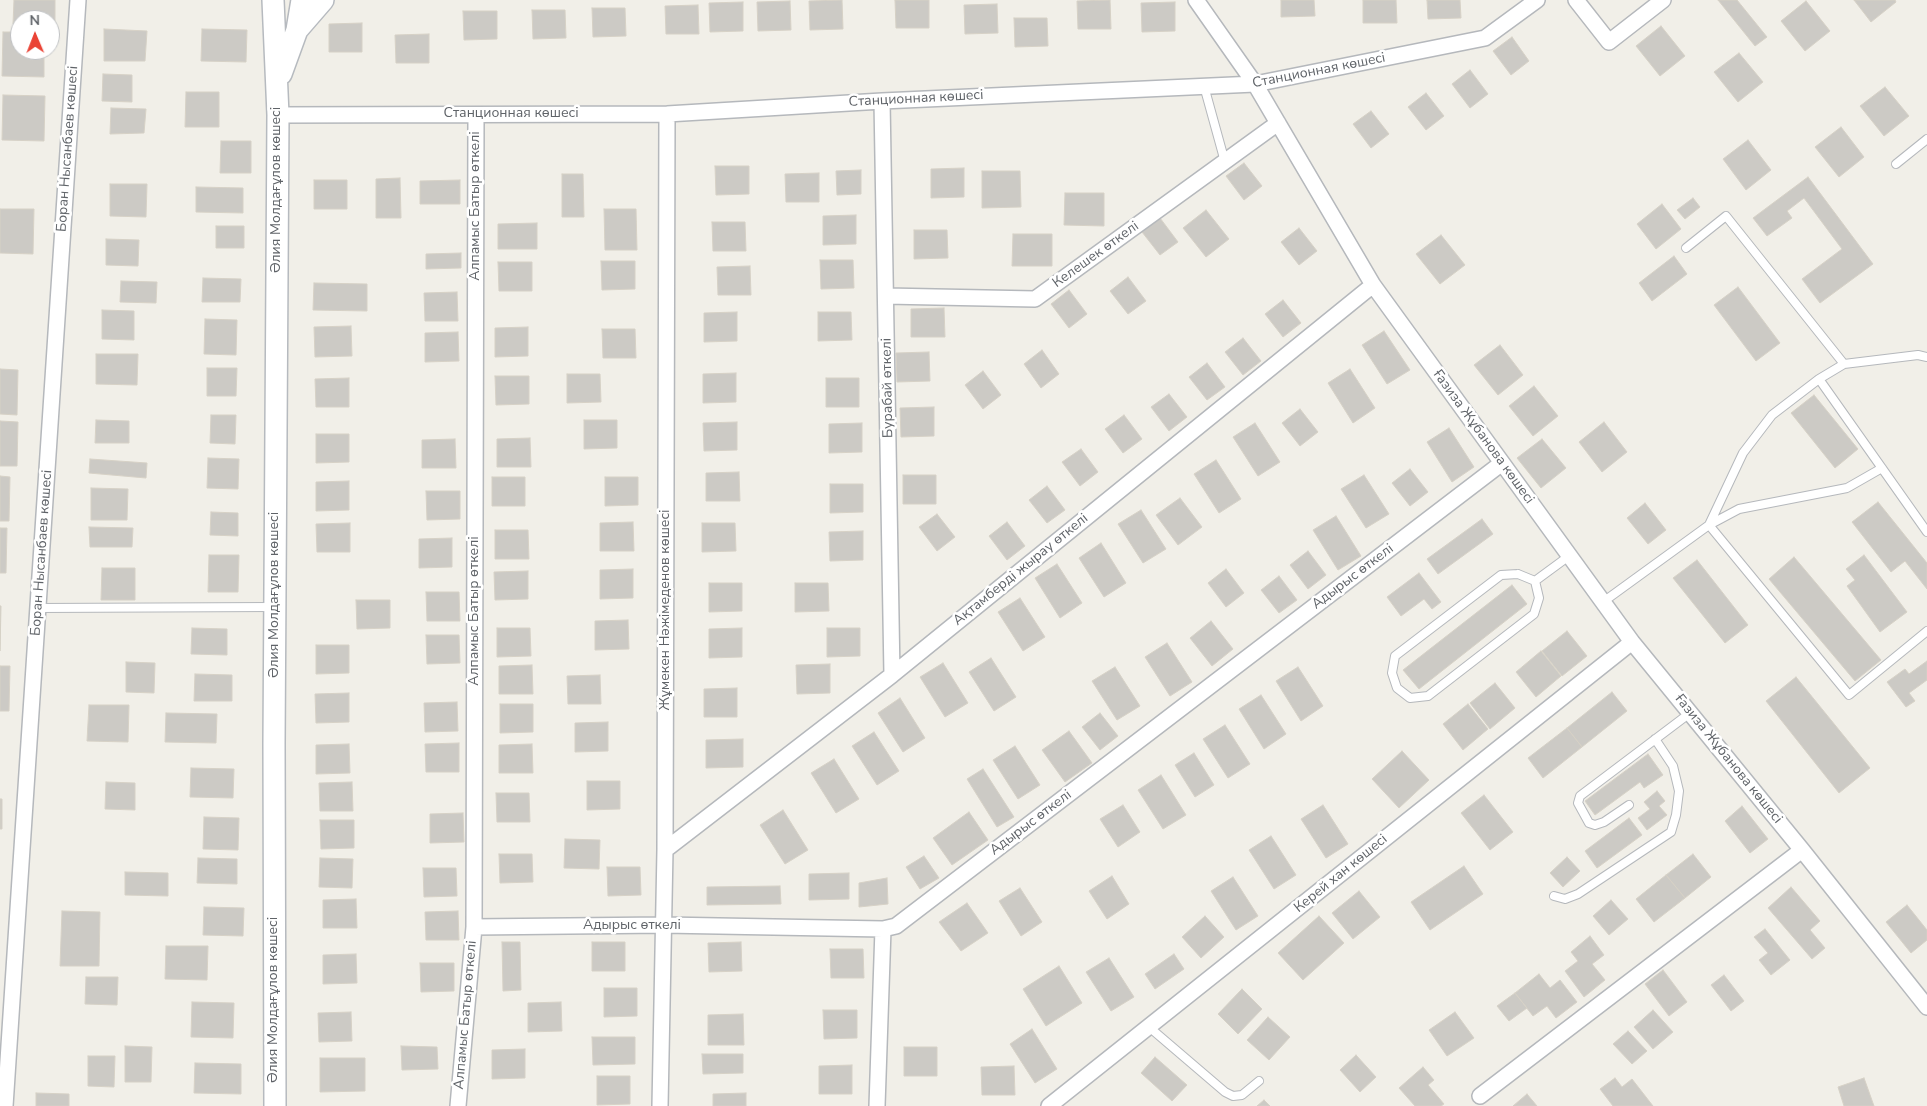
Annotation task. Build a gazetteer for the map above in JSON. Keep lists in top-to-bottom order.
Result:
{
  "streets": {
    "main road": ["Әлия Молдағұлов көшесі"],
    "street": [
      "Станционная көшесі",
      "Боран Нысанбаев көшесі",
      "Алпамыс Батыр өткелі",
      "Келешек өткелі",
      "Бурабай өткелі",
      "Ғазиза Жұбанова көшесі",
      "Ақтамберді жырау өткелі",
      "Адырыс өткелі",
      "Жұмекен Нәжімеденов көшесі",
      "Керей хан көшесі"
    ]
  },
  "crossings": [
    ["Станционная көшесі", "Әлия Молдағұлов көшесі"],
    ["Станционная көшесі", "Алпамыс Батыр өткелі"],
    ["Станционная көшесі", "Бурабай өткелі"],
    ["Станционная көшесі", "Ғазиза Жұбанова көшесі"],
    ["Станционная көшесі", "Жұмекен Нәжімеденов көшесі"],
    ["Алпамыс Батыр өткелі", "Адырыс өткелі"],
    ["Келешек өткелі", "Бурабай өткелі"],
    ["Келешек өткелі", "Ғазиза Жұбанова көшесі"],
    ["Бурабай өткелі", "Ақтамберді жырау өткелі"],
    ["Ғазиза Жұбанова көшесі", "Ақтамберді жырау өткелі"],
    ["Ғазиза Жұбанова көшесі", "Адырыс өткелі"],
    ["Ғазиза Жұбанова көшесі", "Керей хан көшесі"],
    ["Ақтамберді жырау өткелі", "Жұмекен Нәжімеденов көшесі"],
    ["Адырыс өткелі", "Жұмекен Нәжімеденов көшесі"]
  ],
  "north": "top"
}
